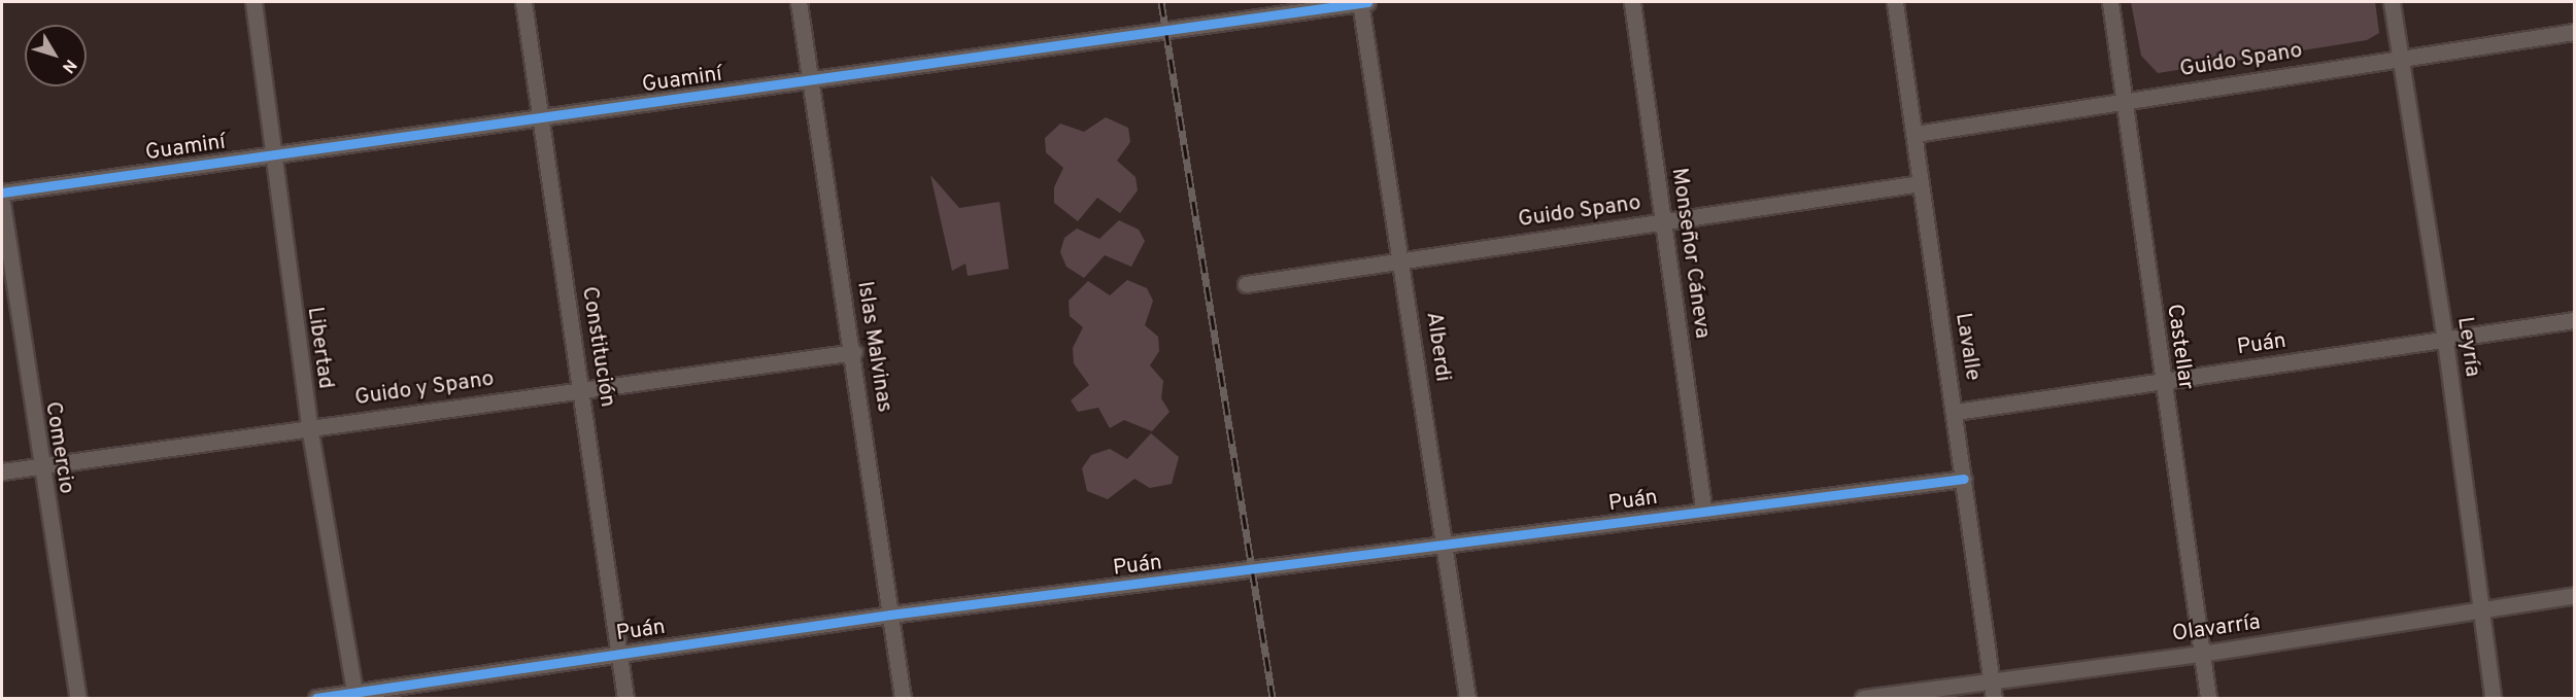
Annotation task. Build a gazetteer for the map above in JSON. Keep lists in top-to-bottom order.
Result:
{
  "streets": {
    "street": [
      "Guido Spano",
      "Guaminí",
      "Monseñor Cáneva",
      "Puán",
      "Constitución",
      "Islas Malvinas",
      "Alberdi",
      "Lavalle",
      "Castellar",
      "Leyría",
      "Libertad",
      "Guido y Spano",
      "Comercio",
      "Olavarría"
    ]
  },
  "crossings": [
    ["Guido Spano", "Monseñor Cáneva"],
    ["Guido Spano", "Alberdi"],
    ["Guido Spano", "Lavalle"],
    ["Guido Spano", "Castellar"],
    ["Guido Spano", "Leyría"],
    ["Guaminí", "Constitución"],
    ["Guaminí", "Islas Malvinas"],
    ["Guaminí", "Alberdi"],
    ["Guaminí", "Libertad"],
    ["Monseñor Cáneva", "Puán"],
    ["Puán", "Constitución"],
    ["Puán", "Islas Malvinas"],
    ["Puán", "Alberdi"],
    ["Puán", "Lavalle"],
    ["Puán", "Castellar"],
    ["Puán", "Leyría"],
    ["Puán", "Libertad"],
    ["Constitución", "Guido y Spano"],
    ["Islas Malvinas", "Guido y Spano"],
    ["Lavalle", "Olavarría"],
    ["Castellar", "Olavarría"],
    ["Leyría", "Olavarría"],
    ["Libertad", "Guido y Spano"],
    ["Guido y Spano", "Comercio"]
  ],
  "north": "bottom right"
}
